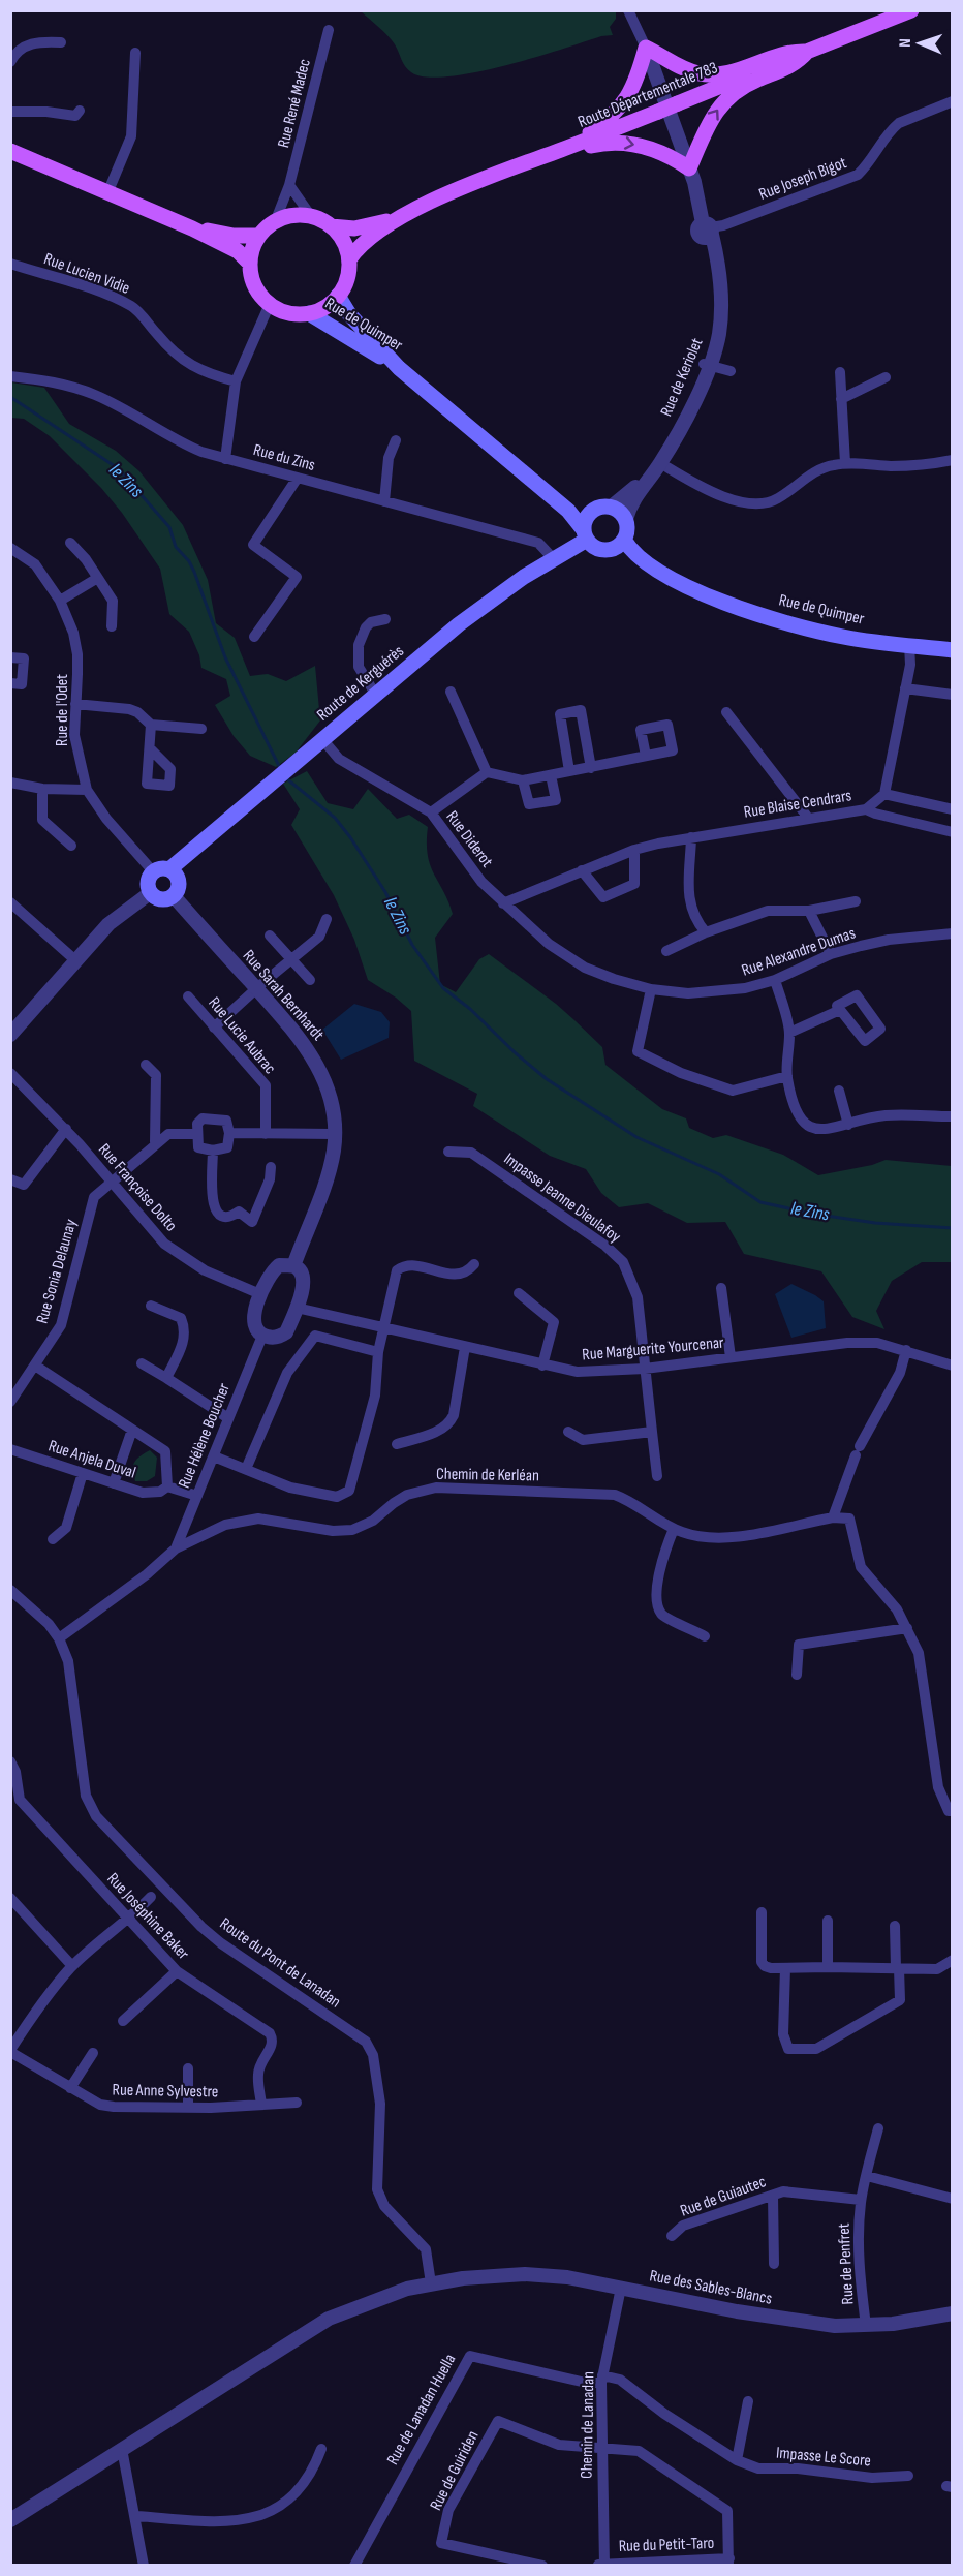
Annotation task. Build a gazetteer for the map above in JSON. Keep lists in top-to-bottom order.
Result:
{
  "streets": {
    "main road": ["Route Départementale 783", "Rue de Quimper", "Route de Kerguérès"],
    "street": [
      "Rue René Madec",
      "Rue Joseph Bigot",
      "Rue Lucien Vidie",
      "Rue de Keriolet",
      "Rue du Zins",
      "Rue de l'Odet",
      "Rue Blaise Cendrars",
      "Rue Diderot",
      "Rue Alexandre Dumas",
      "Rue Sarah Bernhardt",
      "Rue Lucie Aubrac",
      "Rue Françoise Dolto",
      "Impasse Jeanne Dieulafoy",
      "Rue Sonia Delaunay",
      "Rue Marguerite Yourcenar",
      "Rue Hélène Boucher",
      "Rue Anjela Duval",
      "Chemin de Kerléan",
      "Rue Joséphine Baker",
      "Route du Pont de Lanadan",
      "Rue Anne Sylvestre",
      "Rue de Guiautec",
      "Rue de Penfret",
      "Rue des Sables-Blancs",
      "Rue de Lanadan Huella",
      "Chemin de Lanadan",
      "Impasse Le Score",
      "Rue de Guiriden",
      "Rue du Petit-Taro"
    ]
  },
  "crossings": [
    ["Route Départementale 783", "Rue René Madec"],
    ["Route Départementale 783", "Rue de Quimper"],
    ["Rue René Madec", "Rue de Quimper"],
    ["Rue Joseph Bigot", "Rue de Keriolet"],
    ["Rue de Quimper", "Rue de Keriolet"],
    ["Rue de Quimper", "Route de Kerguérès"],
    ["Rue de Keriolet", "Route de Kerguérès"],
    ["Rue du Zins", "Route de Kerguérès"],
    ["Route de Kerguérès", "Rue de l'Odet"],
    ["Route de Kerguérès", "Rue Diderot"],
    ["Route de Kerguérès", "Rue Sarah Bernhardt"],
    ["Rue de l'Odet", "Rue Sarah Bernhardt"],
    ["Rue Blaise Cendrars", "Rue Diderot"],
    ["Rue Diderot", "Rue Alexandre Dumas"],
    ["Rue Françoise Dolto", "Rue Sonia Delaunay"],
    ["Impasse Jeanne Dieulafoy", "Rue Marguerite Yourcenar"],
    ["Rue Hélène Boucher", "Rue Anjela Duval"],
    ["Rue Hélène Boucher", "Chemin de Kerléan"],
    ["Chemin de Kerléan", "Route du Pont de Lanadan"],
    ["Rue Joséphine Baker", "Rue Anne Sylvestre"],
    ["Route du Pont de Lanadan", "Rue des Sables-Blancs"],
    ["Rue de Guiautec", "Rue de Penfret"],
    ["Rue de Penfret", "Rue des Sables-Blancs"],
    ["Rue des Sables-Blancs", "Chemin de Lanadan"],
    ["Rue de Lanadan Huella", "Chemin de Lanadan"],
    ["Rue de Lanadan Huella", "Impasse Le Score"],
    ["Chemin de Lanadan", "Impasse Le Score"],
    ["Chemin de Lanadan", "Rue de Guiriden"],
    ["Chemin de Lanadan", "Rue du Petit-Taro"],
    ["Rue de Guiriden", "Rue du Petit-Taro"]
  ],
  "water": ["le Zins"],
  "north": "left"
}
